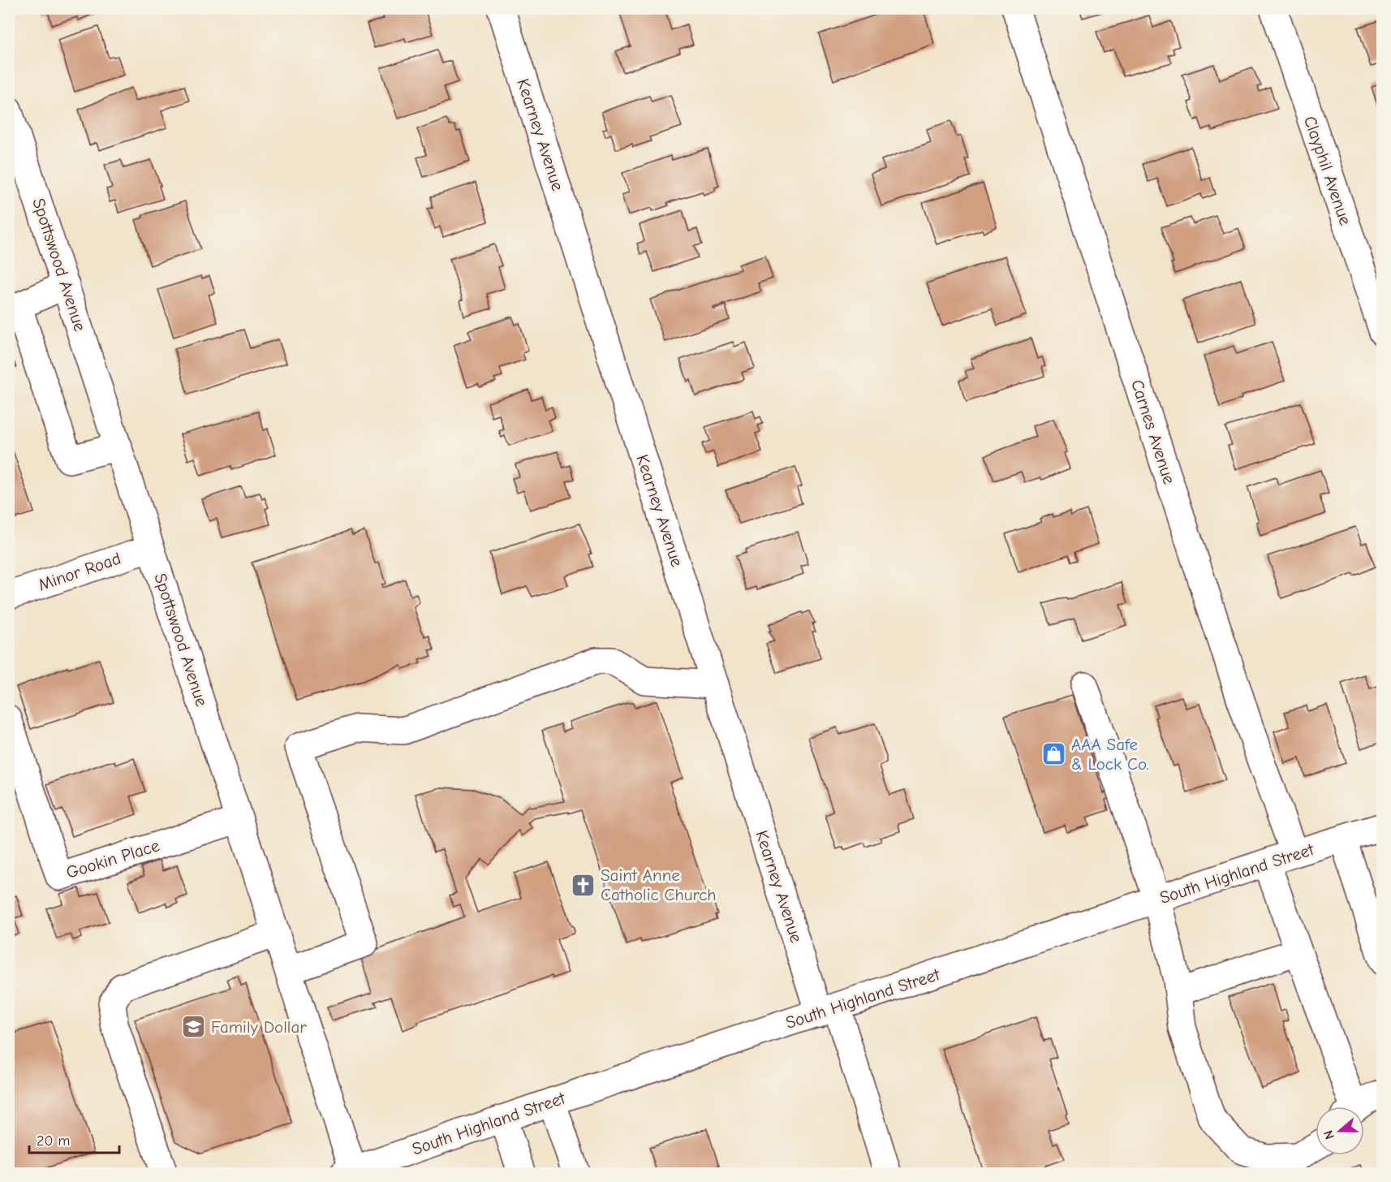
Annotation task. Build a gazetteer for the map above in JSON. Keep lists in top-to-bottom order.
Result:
{
  "streets": {
    "street": [
      "Kearney Avenue",
      "Clayphil Avenue",
      "Spottswood Avenue",
      "Carnes Avenue",
      "Minor Road",
      "Gookin Place",
      "South Highland Street"
    ]
  },
  "crossings": [
    ["Kearney Avenue", "South Highland Street"],
    ["Spottswood Avenue", "Minor Road"],
    ["Spottswood Avenue", "Gookin Place"],
    ["Spottswood Avenue", "South Highland Street"],
    ["Carnes Avenue", "South Highland Street"]
  ],
  "places": {
    "shop": ["AAA Safe & Lock Co."],
    "church": ["Saint Anne Catholic Church"],
    "school or university": ["Family Dollar"]
  },
  "scale_bar": "20 m",
  "north": "left"
}
